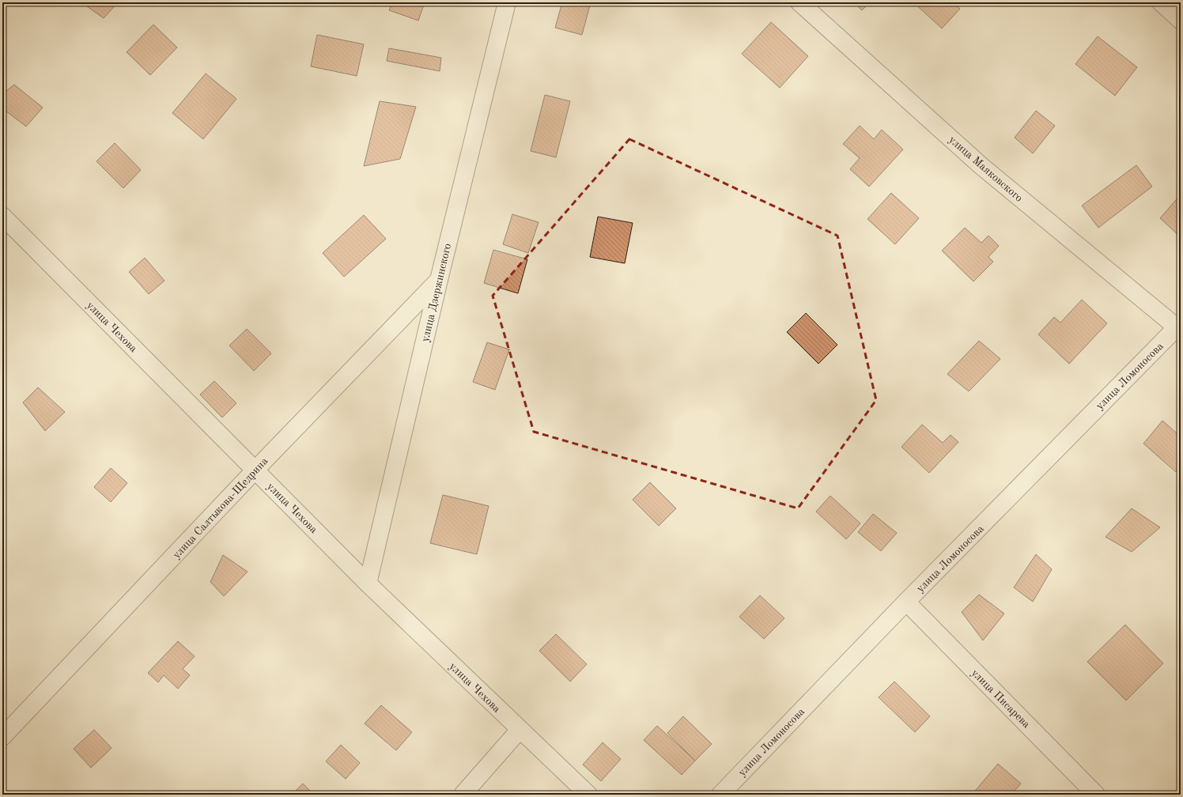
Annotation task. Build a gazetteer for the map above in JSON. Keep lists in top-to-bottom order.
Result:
{
  "streets": {
    "street": [
      "улица Маяковского",
      "улица Дзержинского",
      "улица Чехова",
      "улица Ломоносова",
      "улица Салтыкова-Щедрина",
      "улица Писарева"
    ]
  },
  "crossings": [
    ["улица Маяковского", "улица Ломоносова"],
    ["улица Дзержинского", "улица Чехова"],
    ["улица Дзержинского", "улица Салтыкова-Щедрина"],
    ["улица Чехова", "улица Салтыкова-Щедрина"],
    ["улица Ломоносова", "улица Писарева"]
  ]
}
